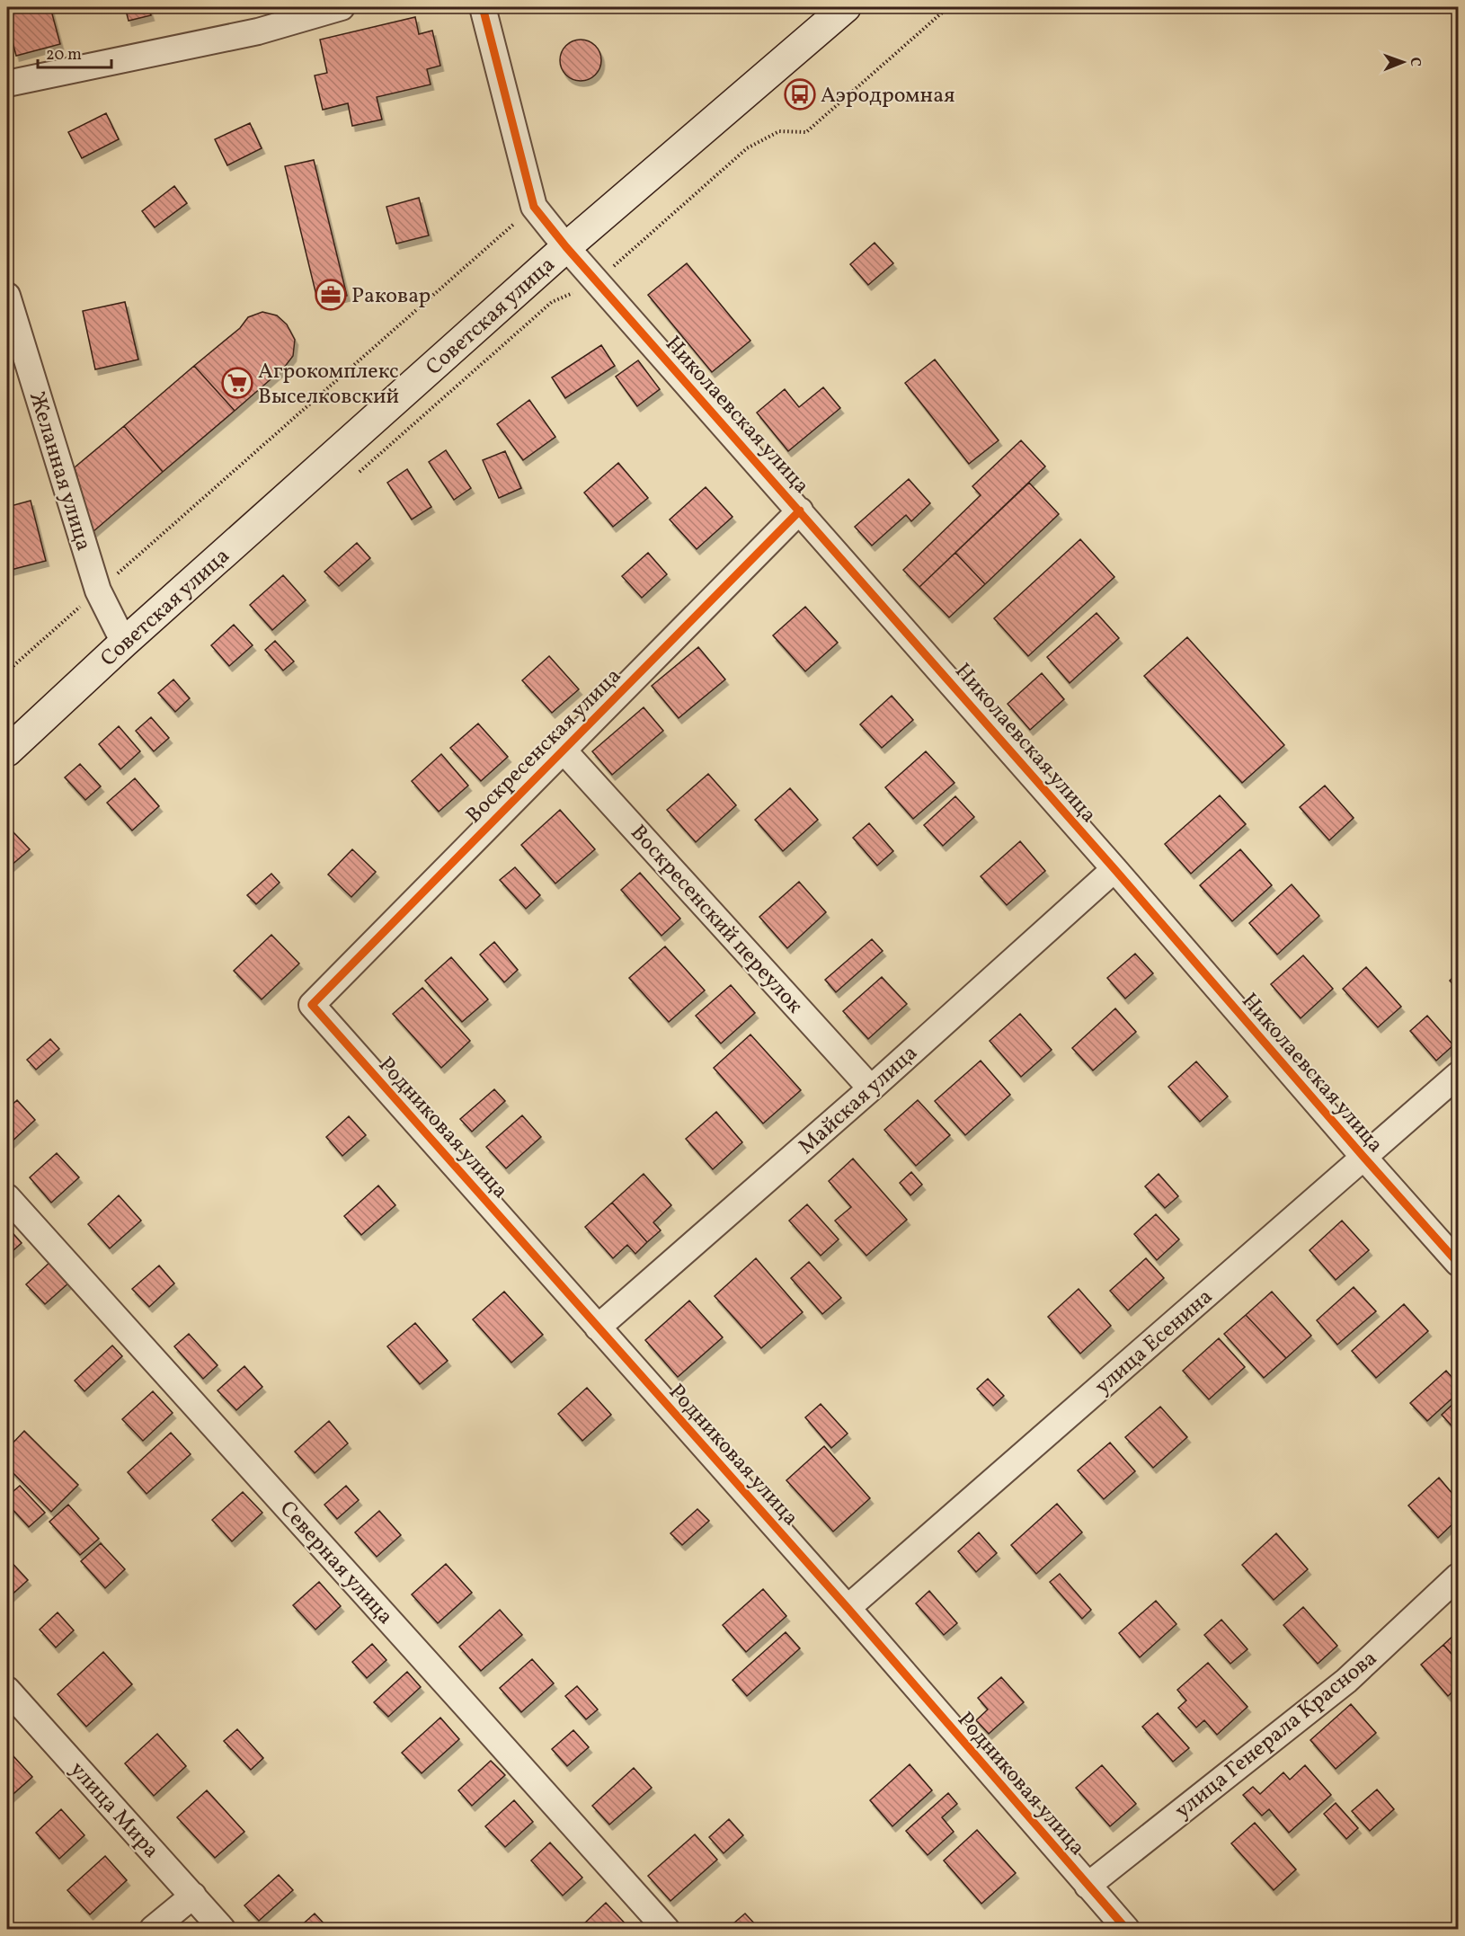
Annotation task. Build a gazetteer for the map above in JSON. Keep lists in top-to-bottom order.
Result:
{
  "streets": {
    "main road": ["Советская улица"],
    "street": [
      "Николаевская улица",
      "Желанная улица",
      "Воскресенская улица",
      "Воскресенский переулок",
      "Майская улица",
      "Родниковая улица",
      "улица Есенина",
      "Северная улица",
      "улица Генерала Краснова",
      "улица Мира"
    ]
  },
  "crossings": [
    ["Советская улица", "Николаевская улица"],
    ["Советская улица", "Желанная улица"],
    ["Николаевская улица", "Воскресенская улица"],
    ["Николаевская улица", "Майская улица"],
    ["Николаевская улица", "улица Есенина"],
    ["Воскресенская улица", "Воскресенский переулок"],
    ["Воскресенская улица", "Родниковая улица"],
    ["Воскресенский переулок", "Майская улица"],
    ["Майская улица", "Родниковая улица"],
    ["Родниковая улица", "улица Есенина"],
    ["Родниковая улица", "улица Генерала Краснова"]
  ],
  "places": {
    "bus stop": ["Аэродромная"],
    "office": ["Раковар"],
    "supermarket": ["Агрокомплекс Выселковский"]
  },
  "scale_bar": "20 m",
  "north": "right"
}
